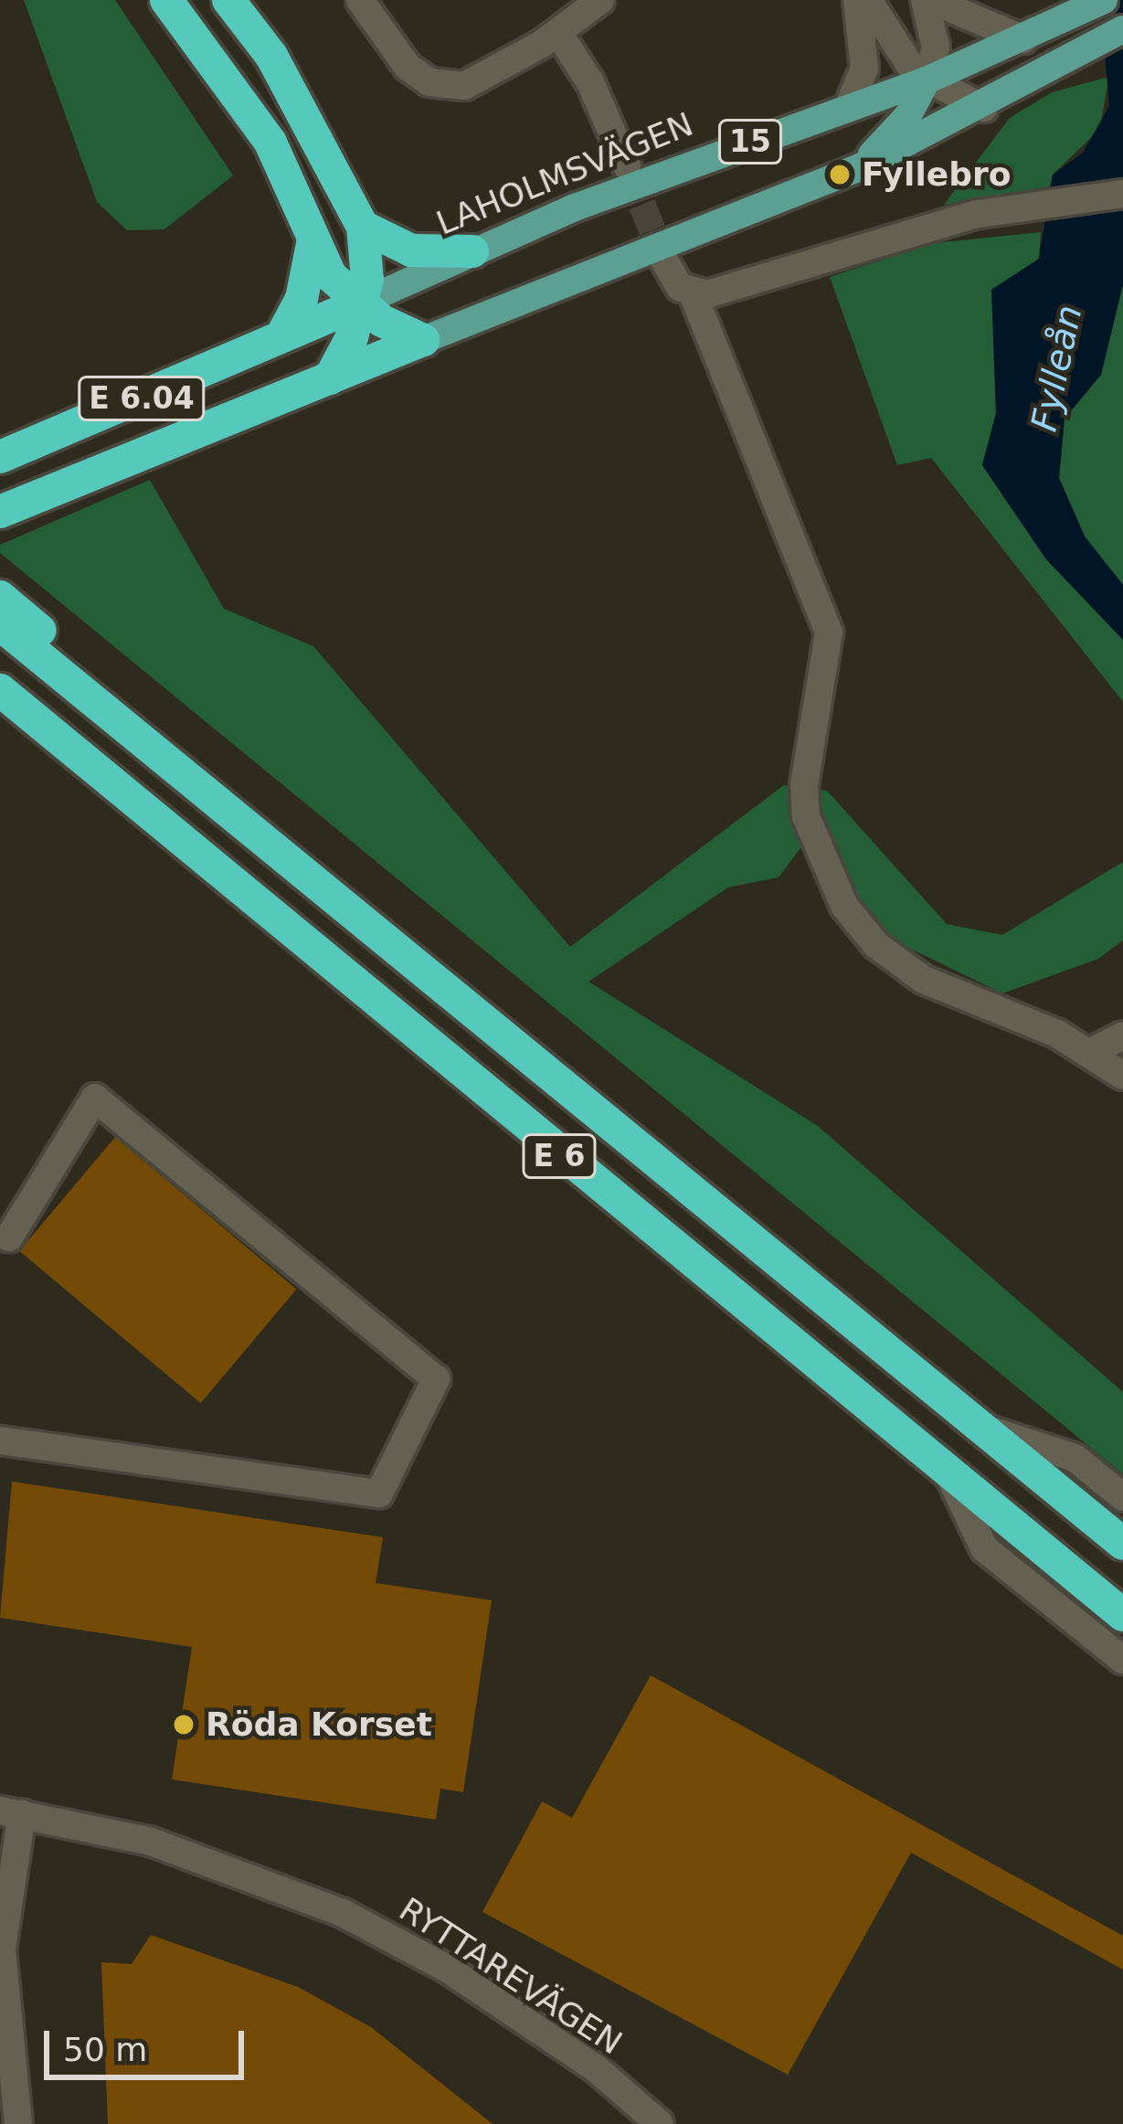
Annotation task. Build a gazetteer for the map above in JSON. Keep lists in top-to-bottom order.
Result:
{
  "streets": {
    "highway": ["LAHOLMSVÄGEN", "E 6.04", "E 6"],
    "main road": ["15"],
    "street": ["RYTTAREVÄGEN"]
  },
  "crossings": [
    ["15", "LAHOLMSVÄGEN"],
    ["15", "E 6.04"]
  ],
  "water": ["Fylleån"],
  "places": ["Fyllebro", "Röda Korset"],
  "scale_bar": "50 m"
}
